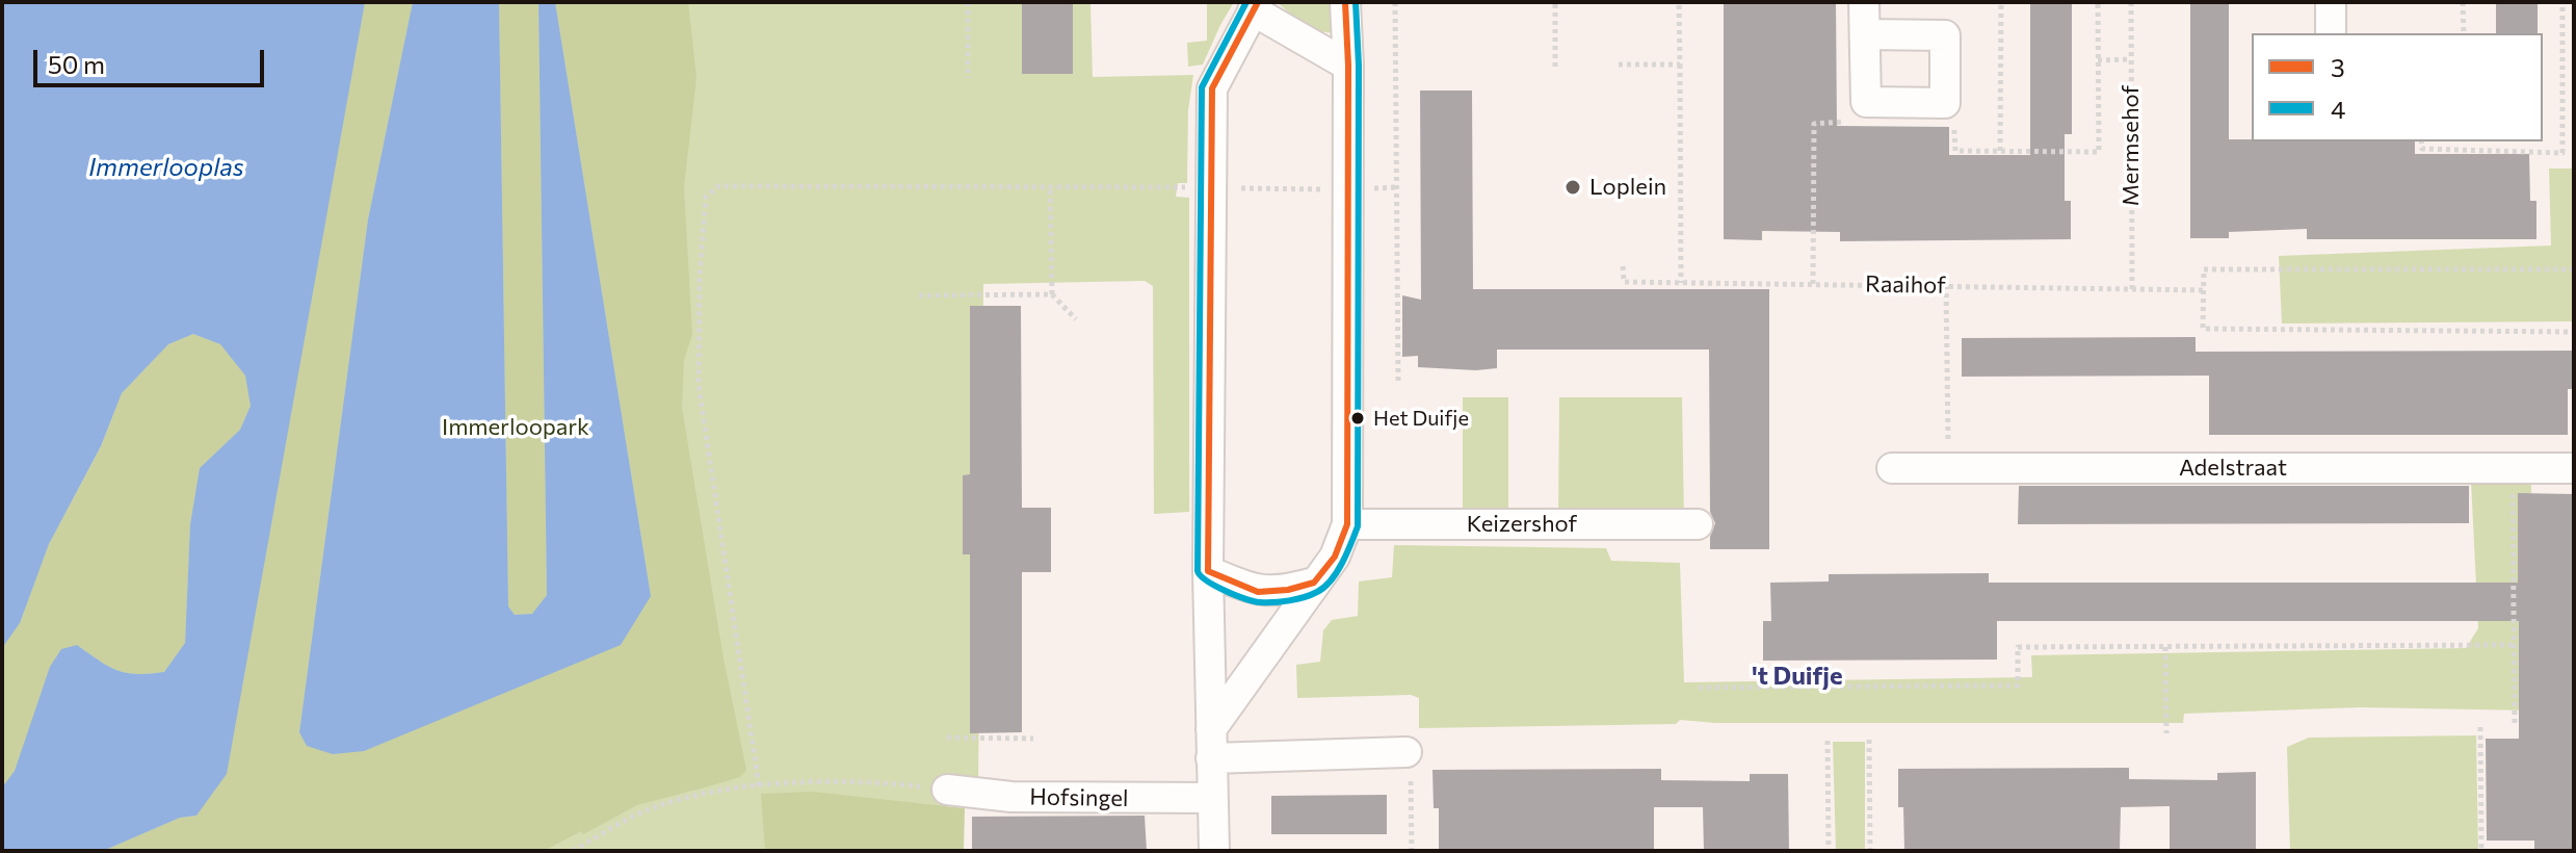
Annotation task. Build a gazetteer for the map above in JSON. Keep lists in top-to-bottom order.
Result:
{
  "streets": {
    "street": ["Adelstraat", "Keizershof", "Hofsingel"],
    "path": ["Mermsehof", "Raaihof"]
  },
  "crossings": [
    ["Mermsehof", "Raaihof"]
  ],
  "districts": ["'t Duifje"],
  "water": ["Immerlooplas"],
  "parks": ["Immerloopark"],
  "places": ["Loplein", "Het Duifje"],
  "lines": ["transit line 3", "transit line 4"],
  "legend": ["3", "4"],
  "scale_bar": "50 m"
}
